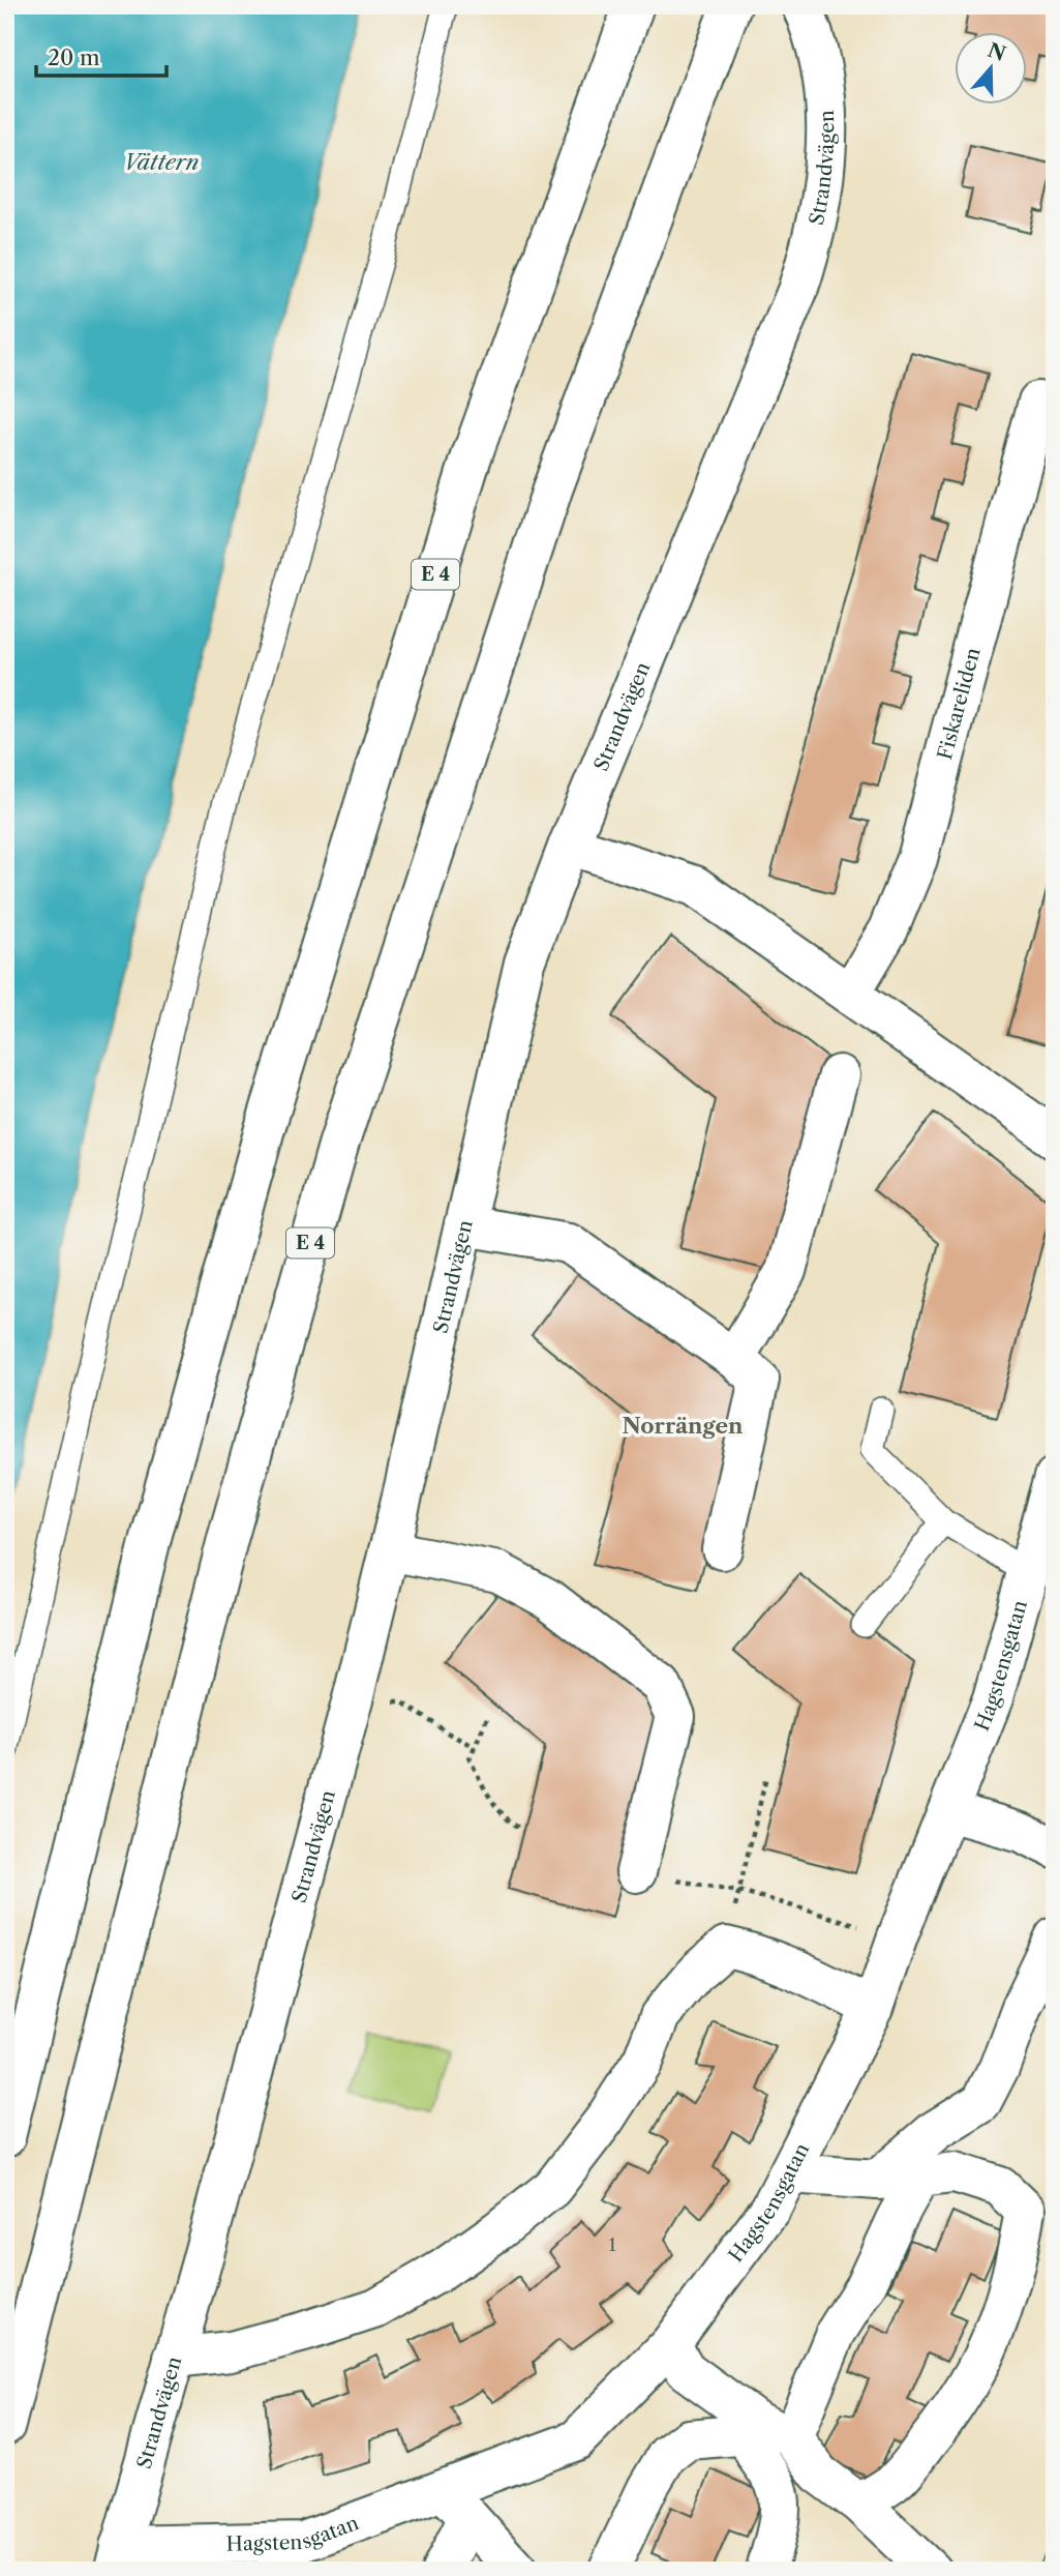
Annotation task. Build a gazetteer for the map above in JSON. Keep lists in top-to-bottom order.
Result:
{
  "streets": {
    "main road": [
      "Strandvägen",
      "E 4",
      "Fiskareliden",
      "Hagstensgatan"
    ]
  },
  "crossings": [
    ["Strandvägen", "Hagstensgatan"]
  ],
  "districts": ["Norrängen"],
  "water": ["Vättern"],
  "house_numbers": ["1"],
  "scale_bar": "20 m",
  "north": "top"
}
